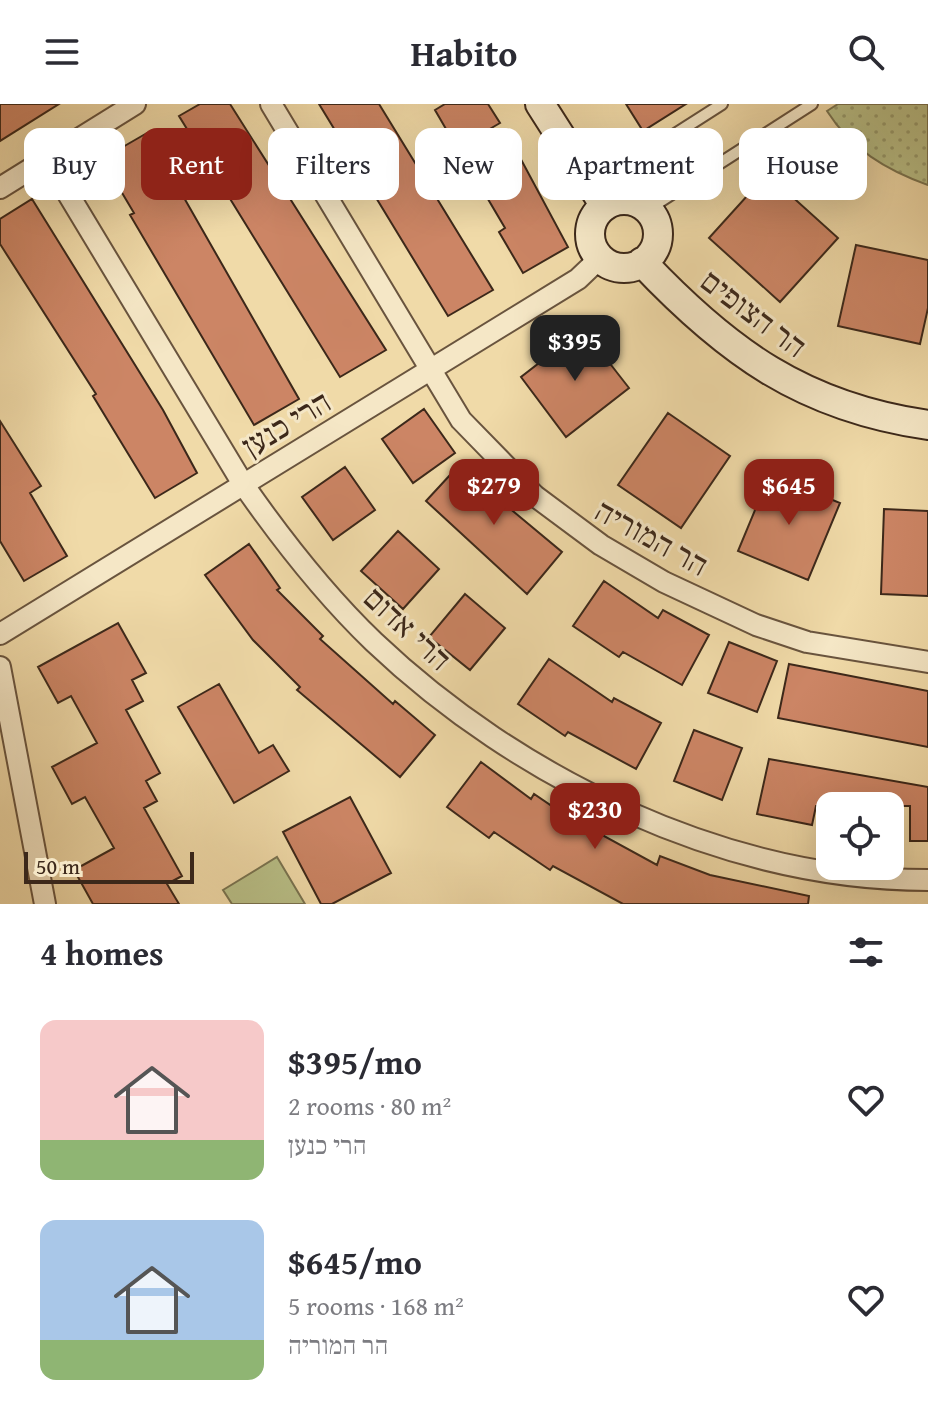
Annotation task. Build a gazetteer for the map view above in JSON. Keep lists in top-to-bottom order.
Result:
{
  "streets": {
    "street": [
      "הר הצופים",
      "הרי כנען",
      "הר המוריה",
      "הרי אדום"
    ]
  },
  "crossings": [
    ["הר הצופים", "הרי כנען"],
    ["הרי כנען", "הר המוריה"],
    ["הרי כנען", "הרי אדום"]
  ],
  "scale_bar": "50 m",
  "page": {
    "header": "Habito",
    "chip": [
      "Buy",
      "Rent",
      "Filters",
      "New",
      "Apartment",
      "House"
    ],
    "price": [
      "$395",
      "$279",
      "$645",
      "$230"
    ],
    "scale": "50 m",
    "heading": "4 homes",
    "list": [
      {
        "name": "$395/mo",
        "note": "2 rooms · 80 m² · הרי כנען"
      },
      {
        "name": "$645/mo",
        "note": "5 rooms · 168 m² · הר המוריה"
      }
    ]
  }
}
